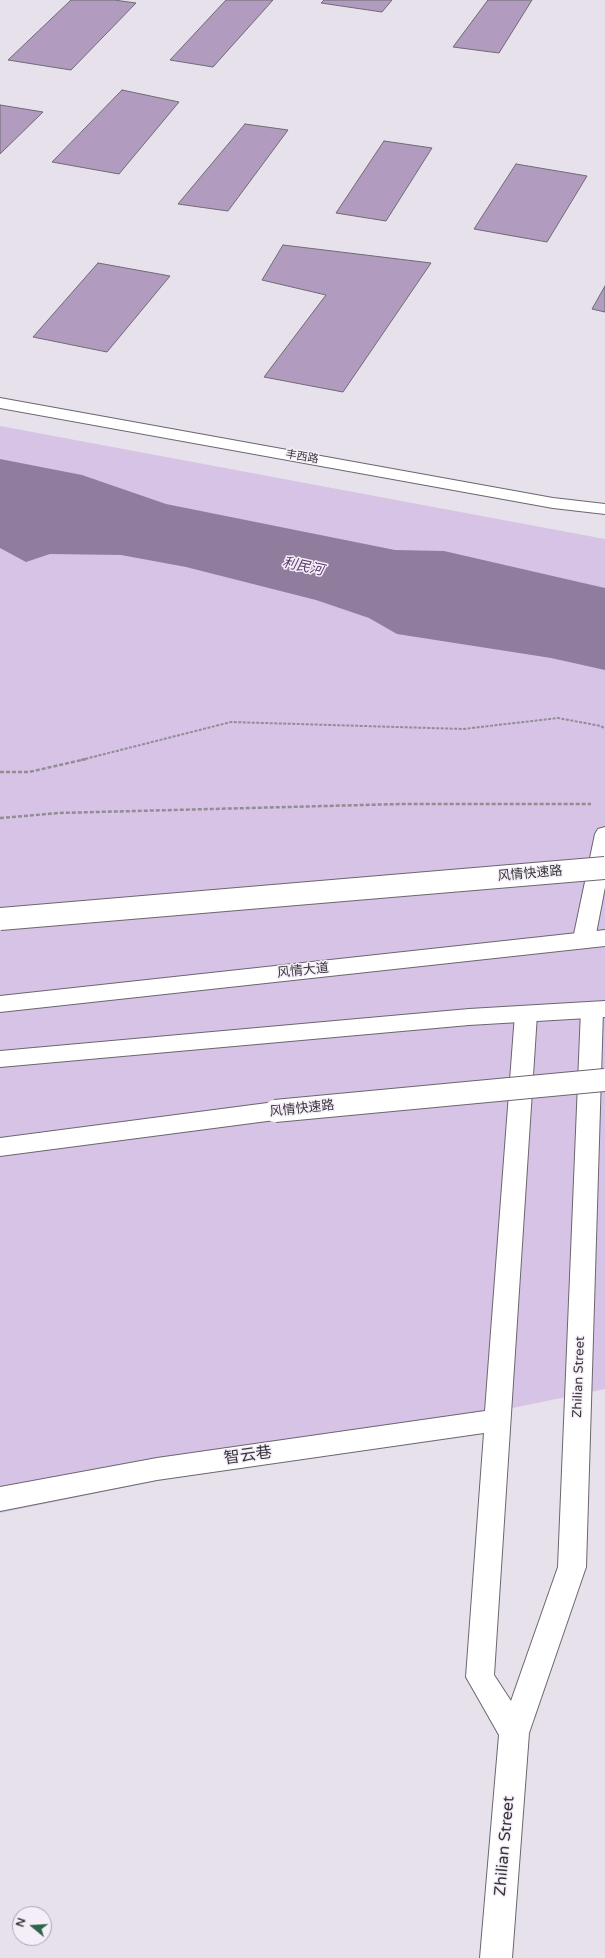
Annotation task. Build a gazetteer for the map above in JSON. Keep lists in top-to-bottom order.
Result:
{
  "streets": {
    "main road": [
      "丰西路",
      "风情快速路",
      "风情大道",
      "Zhilian Street",
      "智云巷"
    ]
  },
  "water": ["利民河"],
  "north": "left"
}
